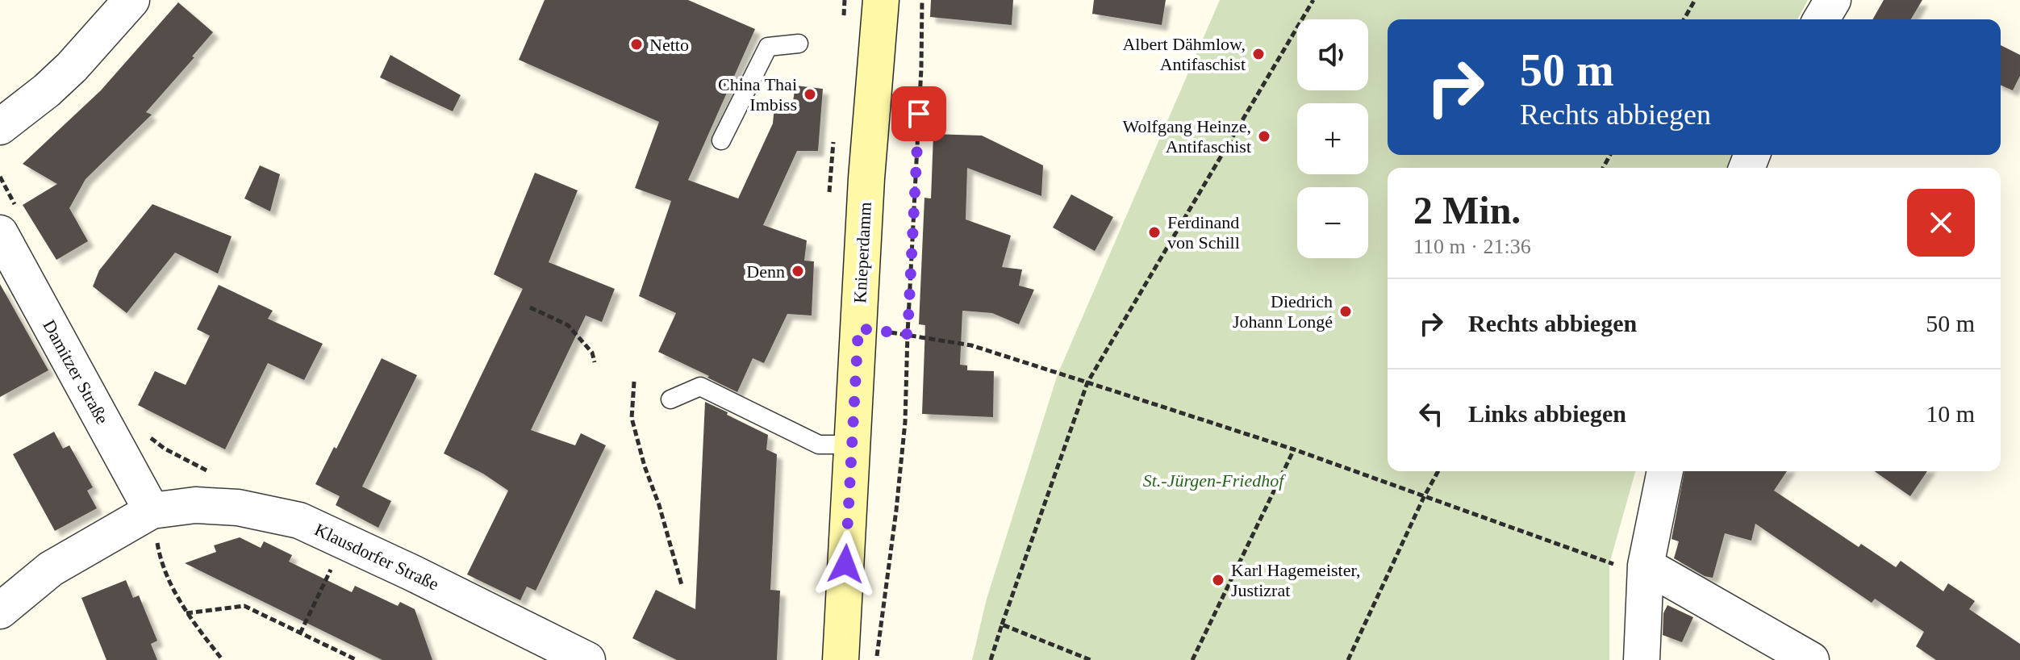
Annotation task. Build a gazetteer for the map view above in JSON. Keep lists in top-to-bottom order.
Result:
{
  "streets": {
    "main road": ["Knieperdamm"],
    "street": ["Damitzer Straße", "Klausdorfer Straße"]
  },
  "crossings": [
    ["Damitzer Straße", "Klausdorfer Straße"]
  ],
  "parks": ["St.-Jürgen-Friedhof"],
  "places": [
    "Netto",
    "Albert Dähmlow, Antifaschist",
    "China Thai Imbiss",
    "Wolfgang Heinze, Antifaschist",
    "Ferdinand von Schill",
    "Denn",
    "Diedrich Johann Longé",
    "Karl Hagemeister, Justizrat"
  ],
  "page": {
    "map_buttons": ["+", "−"],
    "turn": ["50 m", "Rechts abbiegen"],
    "heading": ["2 Min.", "110 m · 21:36"],
    "list": [
      {
        "name": "Rechts abbiegen",
        "value": "50 m"
      },
      {
        "name": "Links abbiegen",
        "value": "10 m"
      }
    ]
  }
}
